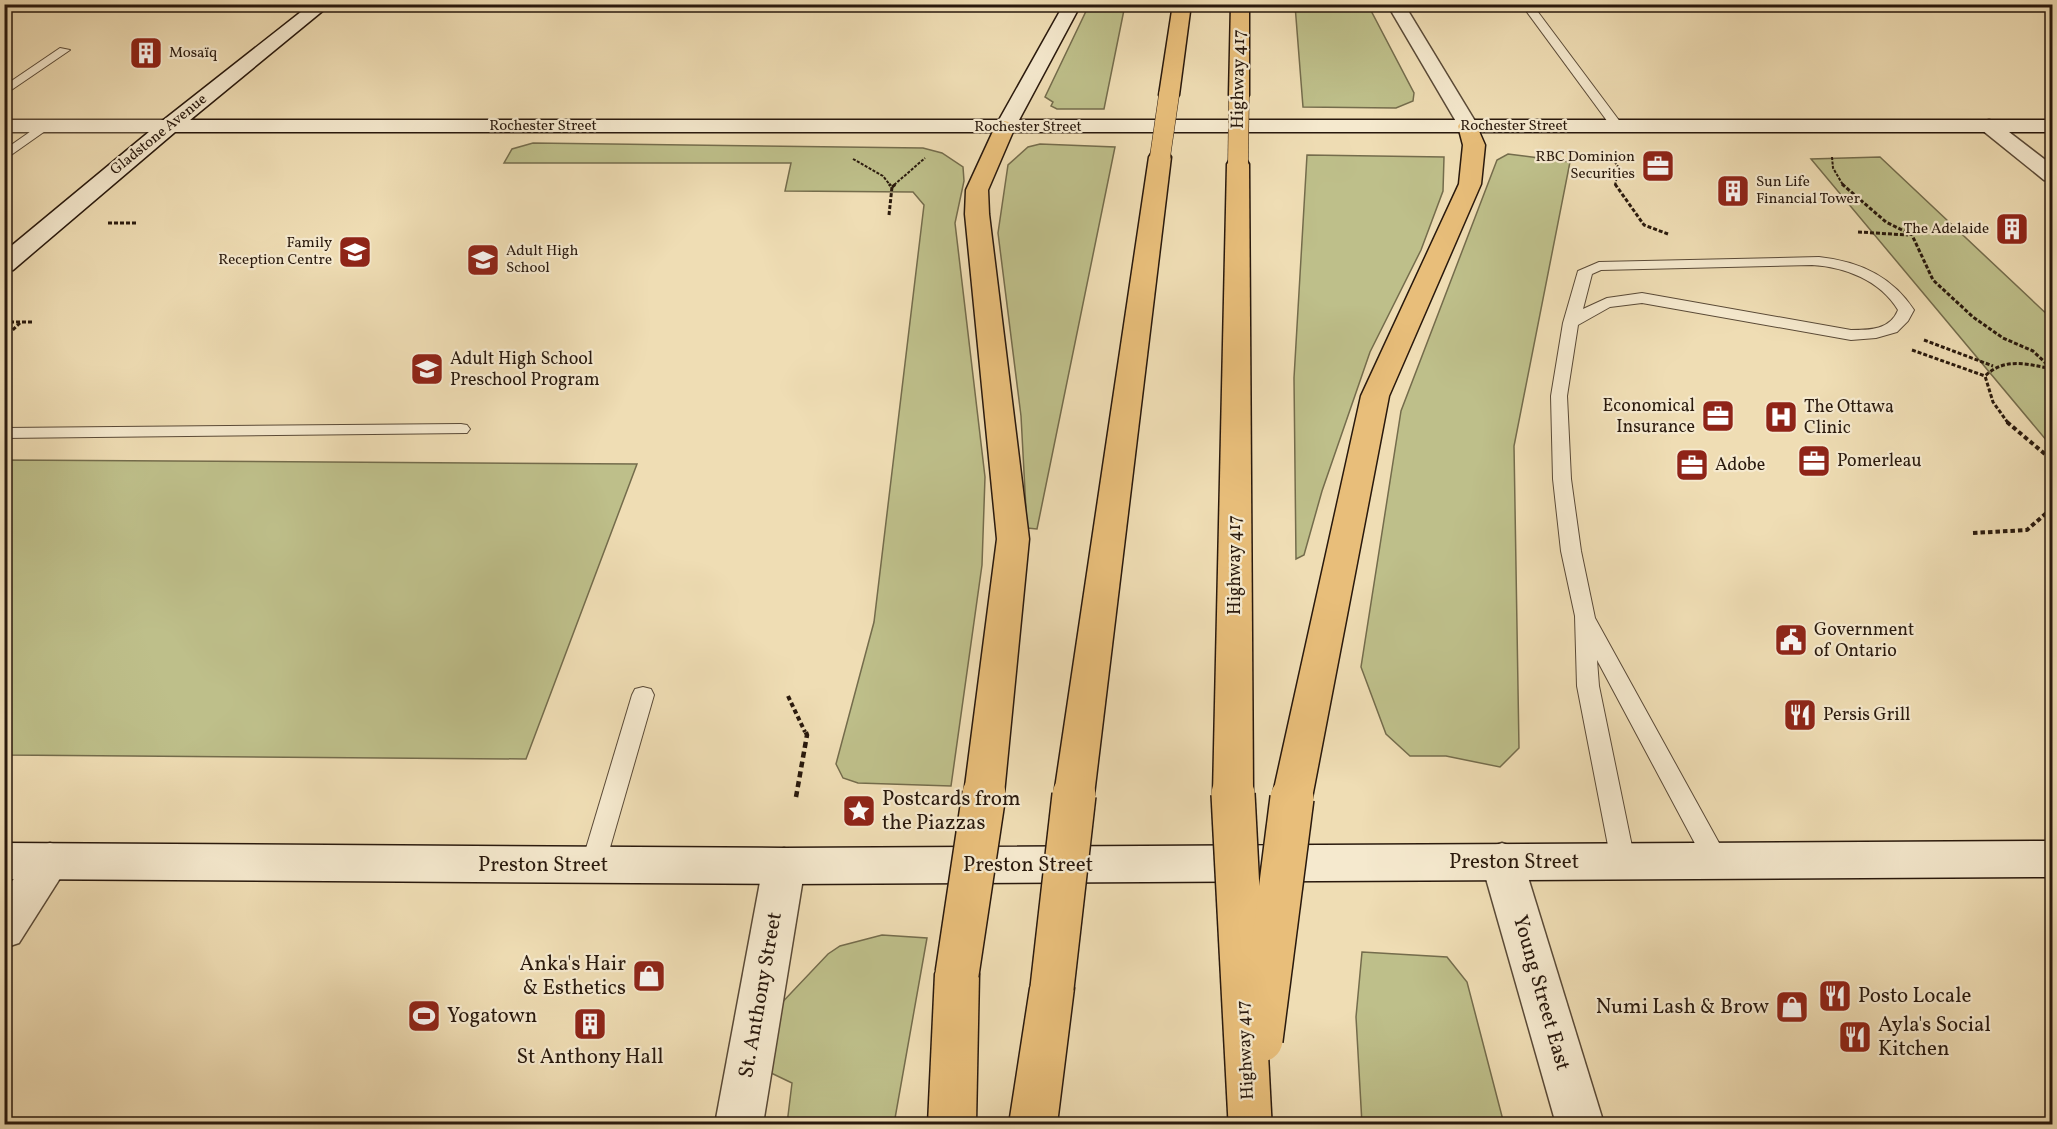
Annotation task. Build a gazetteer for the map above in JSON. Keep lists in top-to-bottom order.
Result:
{
  "streets": {
    "highway": ["Highway 417"],
    "street": [
      "Rochester Street",
      "Gladstone Avenue",
      "Preston Street",
      "Young Street East",
      "St. Anthony Street"
    ]
  },
  "crossings": [
    ["Rochester Street", "Gladstone Avenue"],
    ["Preston Street", "Young Street East"],
    ["Preston Street", "St. Anthony Street"]
  ],
  "places": {
    "building": [
      "Mosaïq",
      "Sun Life Financial Tower",
      "The Adelaide",
      "St Anthony Hall"
    ],
    "office": [
      "RBC Dominion Securities",
      "Economical Insurance",
      "Pomerleau",
      "Adobe"
    ],
    "school or university": ["Family Reception Centre", "Adult High School", "Adult High School Preschool Program"],
    "hospital": ["The Ottawa Clinic"],
    "public building": ["Government of Ontario"],
    "restaurant": ["Persis Grill", "Posto Locale", "Ayla's Social Kitchen"],
    "place": ["Postcards from the Piazzas"],
    "shop": ["Anka's Hair & Esthetics", "Numi Lash & Brow"],
    "sports": ["Yogatown"]
  }
}
